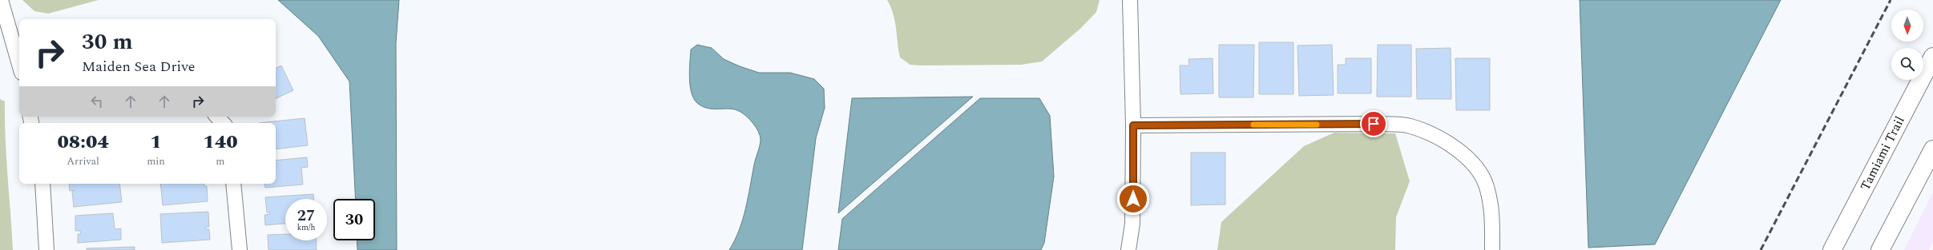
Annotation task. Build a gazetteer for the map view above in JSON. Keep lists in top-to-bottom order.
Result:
{
  "streets": {
    "main road": ["Tamiami Trail"]
  },
  "north": "bottom",
  "page": {
    "turn": ["30 m", "Maiden Sea Drive"],
    "eta": [
      "08:04",
      "Arrival",
      "1",
      "min",
      "140",
      "m"
    ],
    "speed": "27 km/h",
    "limit": "30"
  }
}
